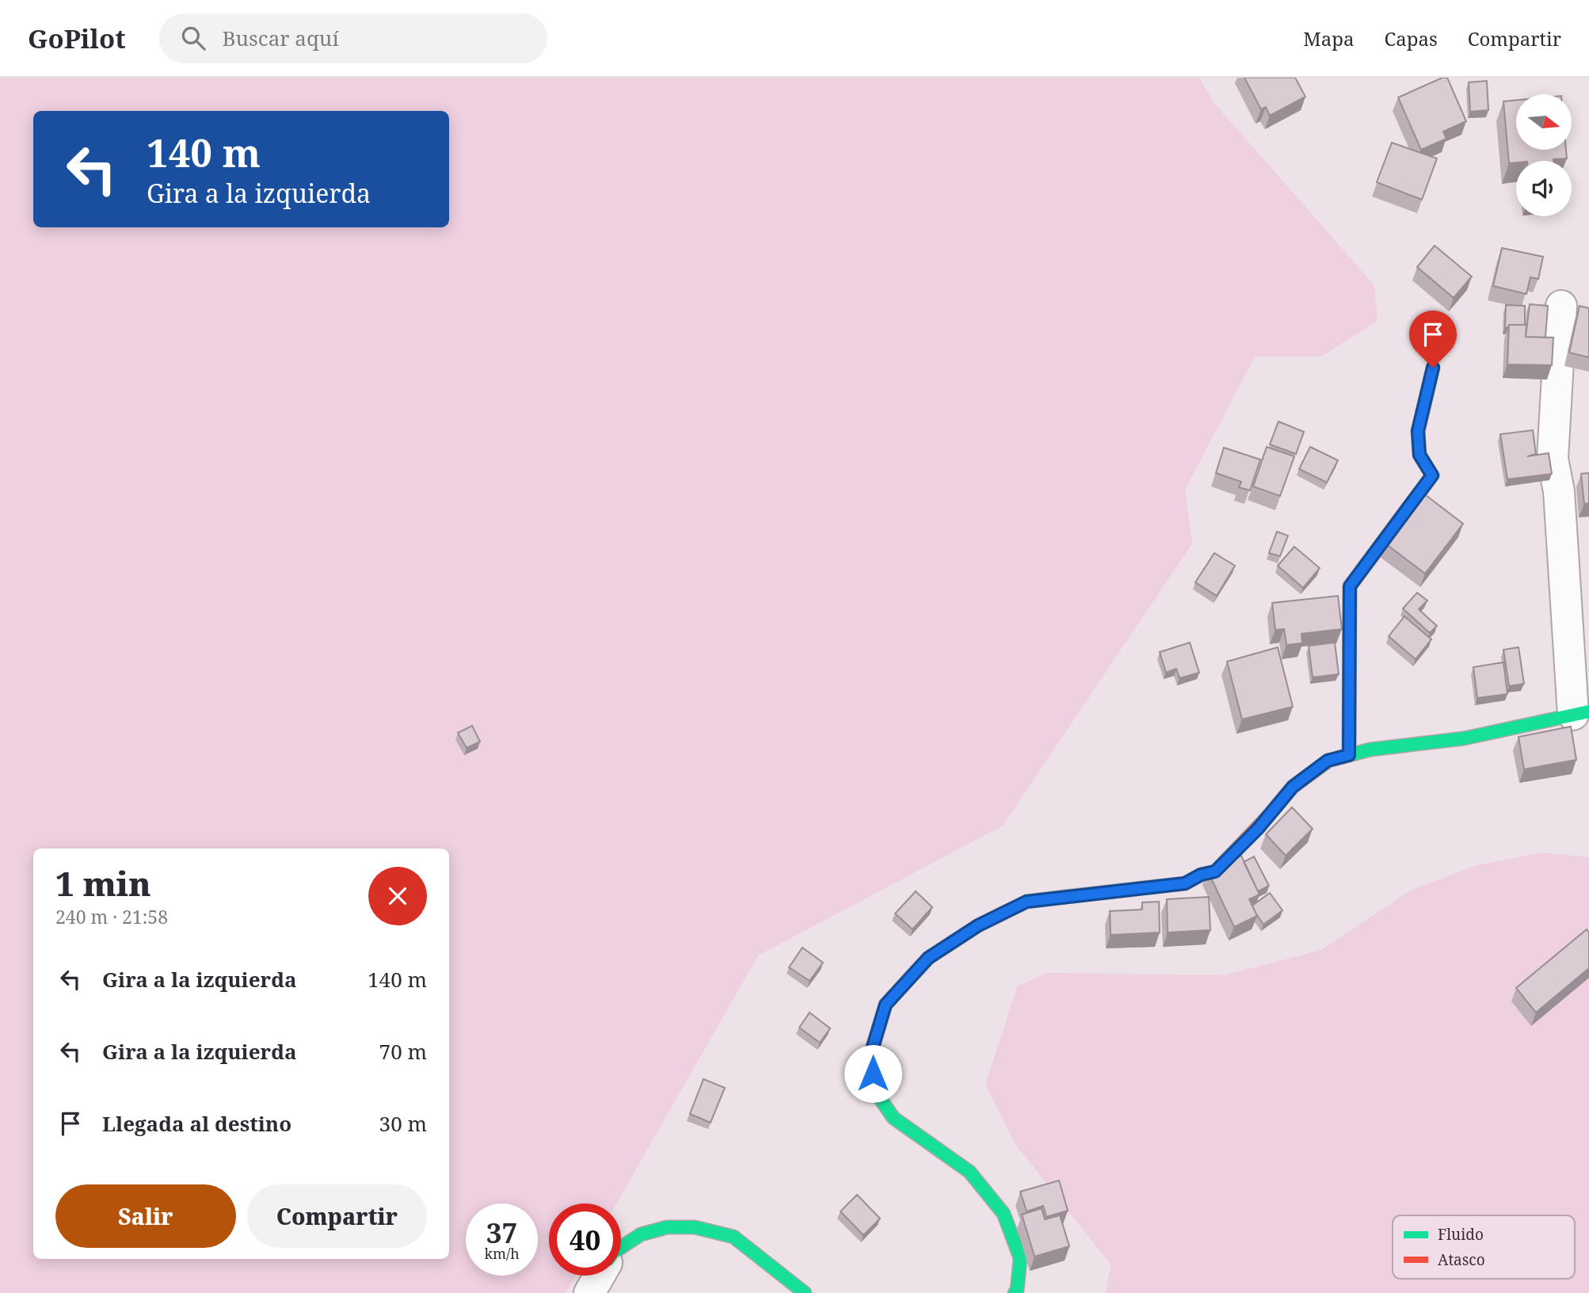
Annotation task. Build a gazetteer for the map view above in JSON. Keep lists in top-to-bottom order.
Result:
{
  "legend": ["Fluido", "Atasco"],
  "north": "right",
  "page": {
    "header": "GoPilot",
    "search": "Buscar aquí",
    "nav": ["Mapa", "Capas", "Compartir"],
    "turn": ["140 m", "Gira a la izquierda"],
    "heading": ["1 min", "240 m · 21:58"],
    "list": [
      {
        "name": "Gira a la izquierda",
        "value": "140 m"
      },
      {
        "name": "Gira a la izquierda",
        "value": "70 m"
      },
      {
        "name": "Llegada al destino",
        "value": "30 m"
      }
    ],
    "buttons": ["Salir", "Compartir"],
    "speed": "37 km/h",
    "limit": "40"
  }
}
